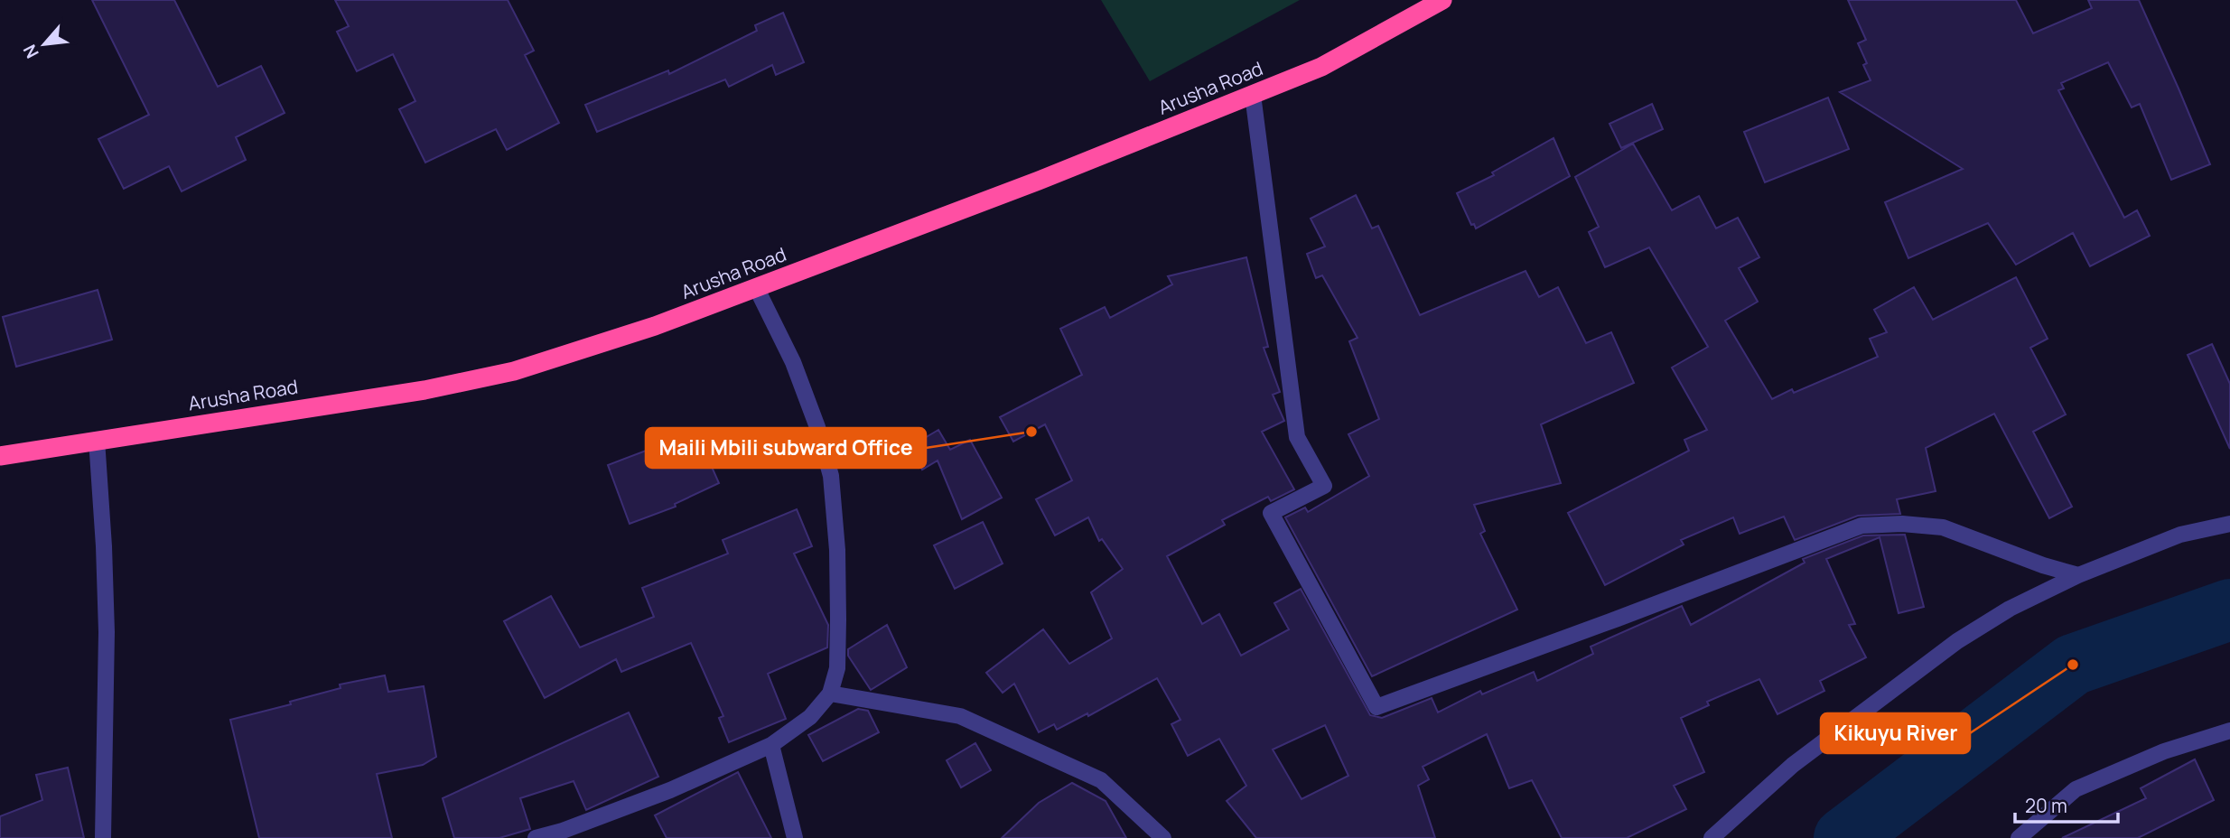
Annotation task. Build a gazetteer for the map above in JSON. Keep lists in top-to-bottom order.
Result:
{
  "streets": {
    "highway": ["Arusha Road"]
  },
  "places": ["Maili Mbili subward Office", "Kikuyu River"],
  "scale_bar": "20 m",
  "north": "bottom left"
}
